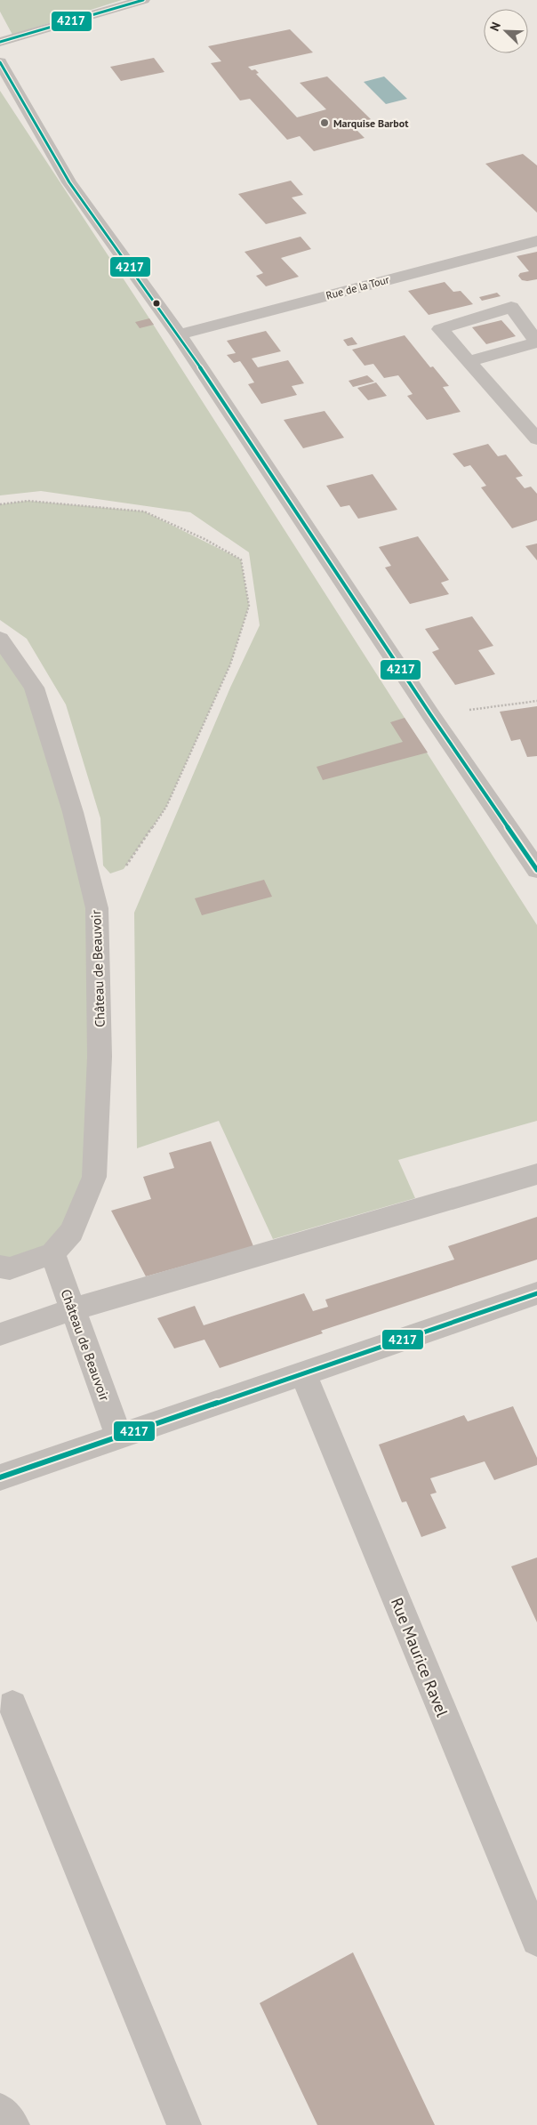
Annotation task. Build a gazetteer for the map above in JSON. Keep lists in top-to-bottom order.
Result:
{
  "streets": {
    "street": ["Rue de la Tour", "Château de Beauvoir", "Rue Maurice Ravel"]
  },
  "places": ["Marquise Barbot"],
  "lines": ["transit line 4217"],
  "north": "top left"
}
